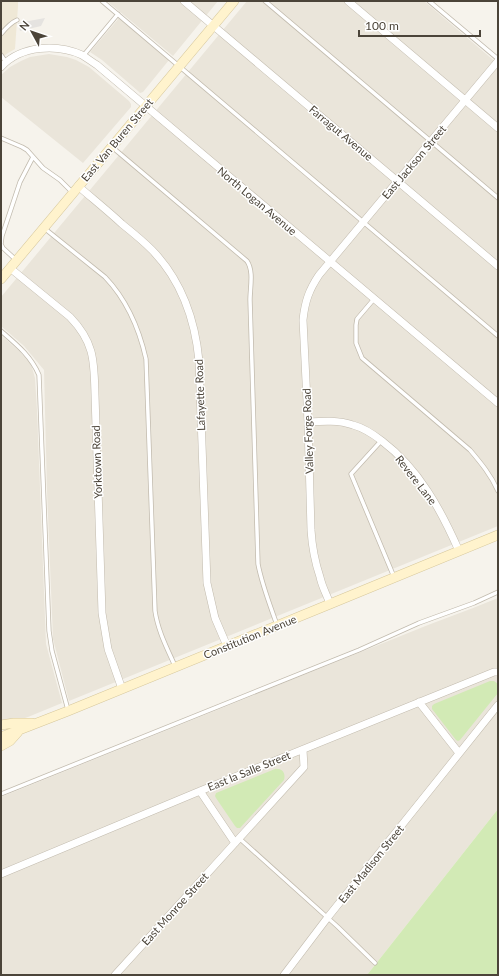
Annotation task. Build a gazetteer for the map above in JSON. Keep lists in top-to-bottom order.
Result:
{
  "streets": {
    "main road": ["East Van Buren Street", "Constitution Avenue"],
    "street": [
      "Farragut Avenue",
      "East Jackson Street",
      "North Logan Avenue",
      "Lafayette Road",
      "Valley Forge Road",
      "Yorktown Road",
      "Revere Lane",
      "East la Salle Street",
      "East Madison Street",
      "East Monroe Street"
    ]
  },
  "crossings": [
    ["Farragut Avenue", "East Van Buren Street"],
    ["Farragut Avenue", "East Jackson Street"],
    ["East Van Buren Street", "North Logan Avenue"],
    ["East Van Buren Street", "Lafayette Road"],
    ["East Van Buren Street", "Yorktown Road"],
    ["East Jackson Street", "North Logan Avenue"],
    ["East Jackson Street", "Valley Forge Road"],
    ["North Logan Avenue", "Valley Forge Road"],
    ["Lafayette Road", "Constitution Avenue"],
    ["Valley Forge Road", "Revere Lane"],
    ["Valley Forge Road", "Constitution Avenue"],
    ["Yorktown Road", "Constitution Avenue"],
    ["Revere Lane", "Constitution Avenue"],
    ["East la Salle Street", "East Monroe Street"]
  ],
  "scale_bar": "100 m",
  "north": "top left"
}
